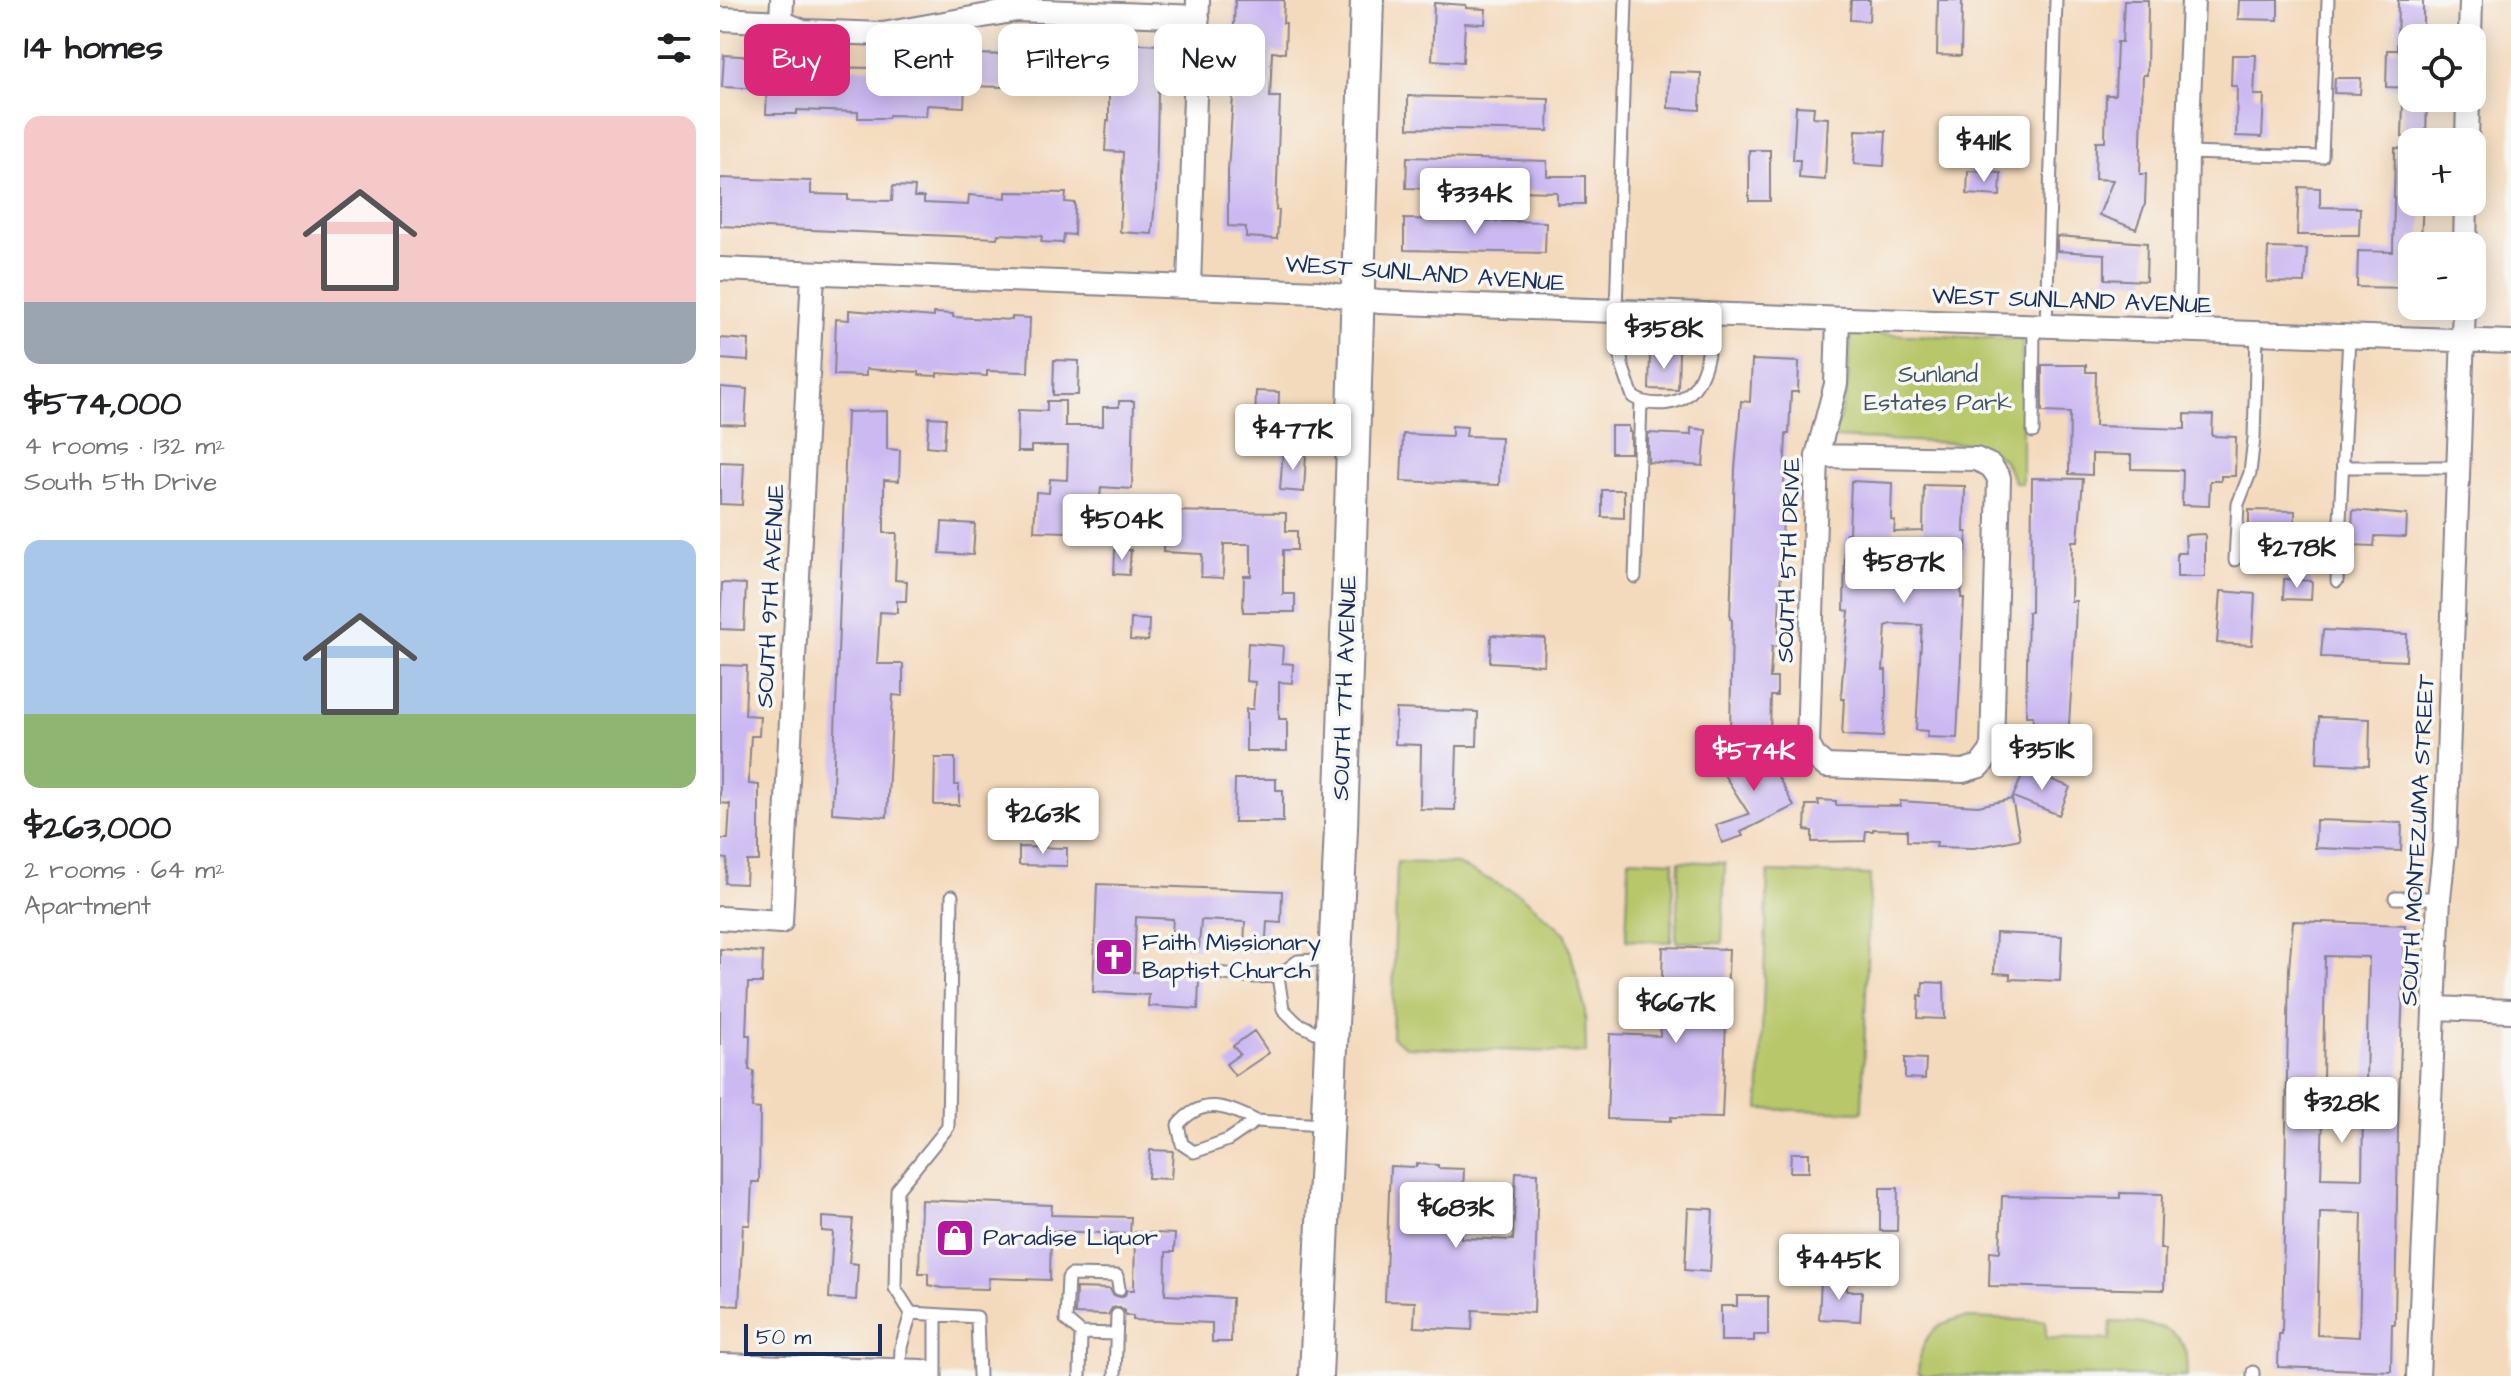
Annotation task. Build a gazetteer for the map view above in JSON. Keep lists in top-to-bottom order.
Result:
{
  "streets": {
    "main road": ["SOUTH 7TH AVENUE"],
    "street": [
      "WEST SUNLAND AVENUE",
      "SOUTH 5TH DRIVE",
      "SOUTH 9TH AVENUE",
      "SOUTH MONTEZUMA STREET"
    ]
  },
  "crossings": [
    ["WEST SUNLAND AVENUE", "SOUTH 5TH DRIVE"],
    ["WEST SUNLAND AVENUE", "SOUTH 9TH AVENUE"],
    ["WEST SUNLAND AVENUE", "SOUTH 7TH AVENUE"],
    ["WEST SUNLAND AVENUE", "SOUTH MONTEZUMA STREET"]
  ],
  "parks": ["Sunland Estates Park"],
  "places": {
    "church": ["Faith Missionary Baptist Church"],
    "shop": ["Paradise Liquor"]
  },
  "scale_bar": "50 m",
  "page": {
    "heading": "14 homes",
    "map_buttons": ["+", "−"],
    "chip": [
      "Buy",
      "Rent",
      "Filters",
      "New"
    ],
    "list": [
      {
        "name": "$574,000",
        "note": "4 rooms · 132 m² · South 5th Drive"
      },
      {
        "name": "$263,000",
        "note": "2 rooms · 64 m² · Apartment"
      }
    ],
    "price": [
      "$411K",
      "$334K",
      "$358K",
      "$477K",
      "$504K",
      "$278K",
      "$587K",
      "$351K",
      "$574K",
      "$263K",
      "$667K",
      "$328K",
      "$683K",
      "$445K"
    ],
    "scale": "50 m"
  }
}
